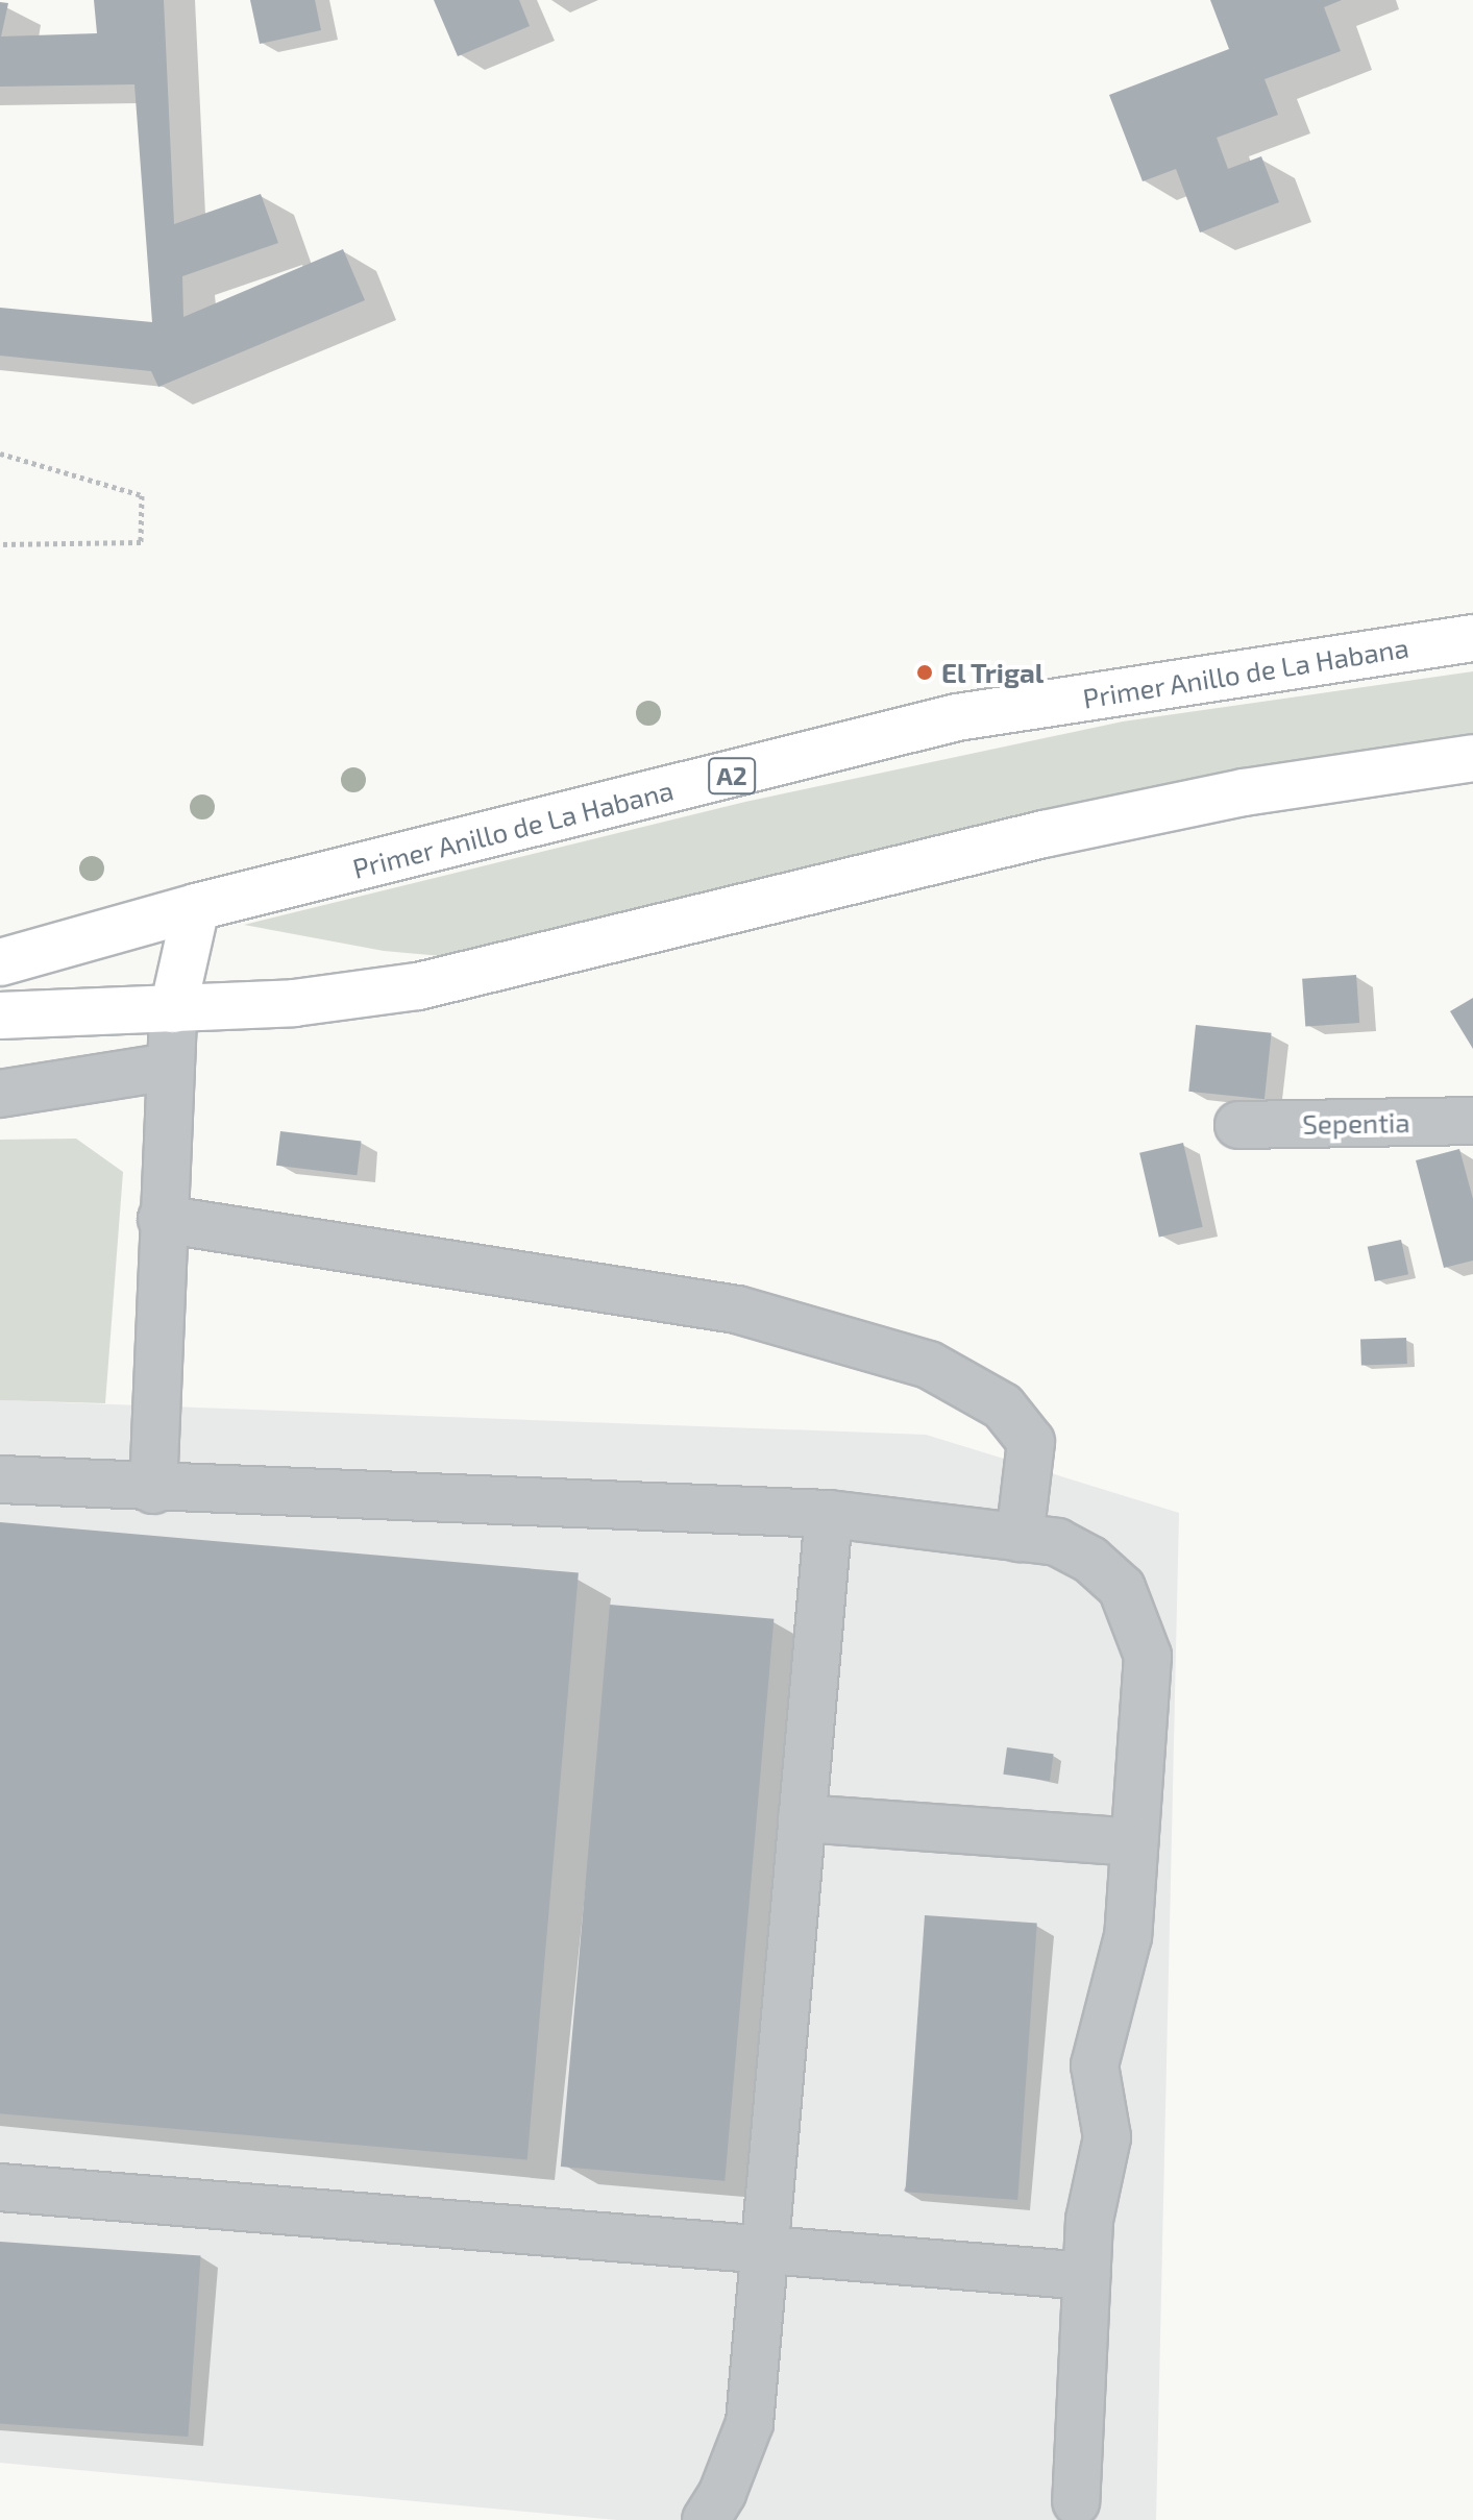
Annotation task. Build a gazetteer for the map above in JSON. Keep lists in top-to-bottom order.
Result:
{
  "streets": {
    "highway": ["Primer Anillo de La Habana", "A2"],
    "street": ["Sepentia"]
  },
  "places": ["El Trigal"]
}
